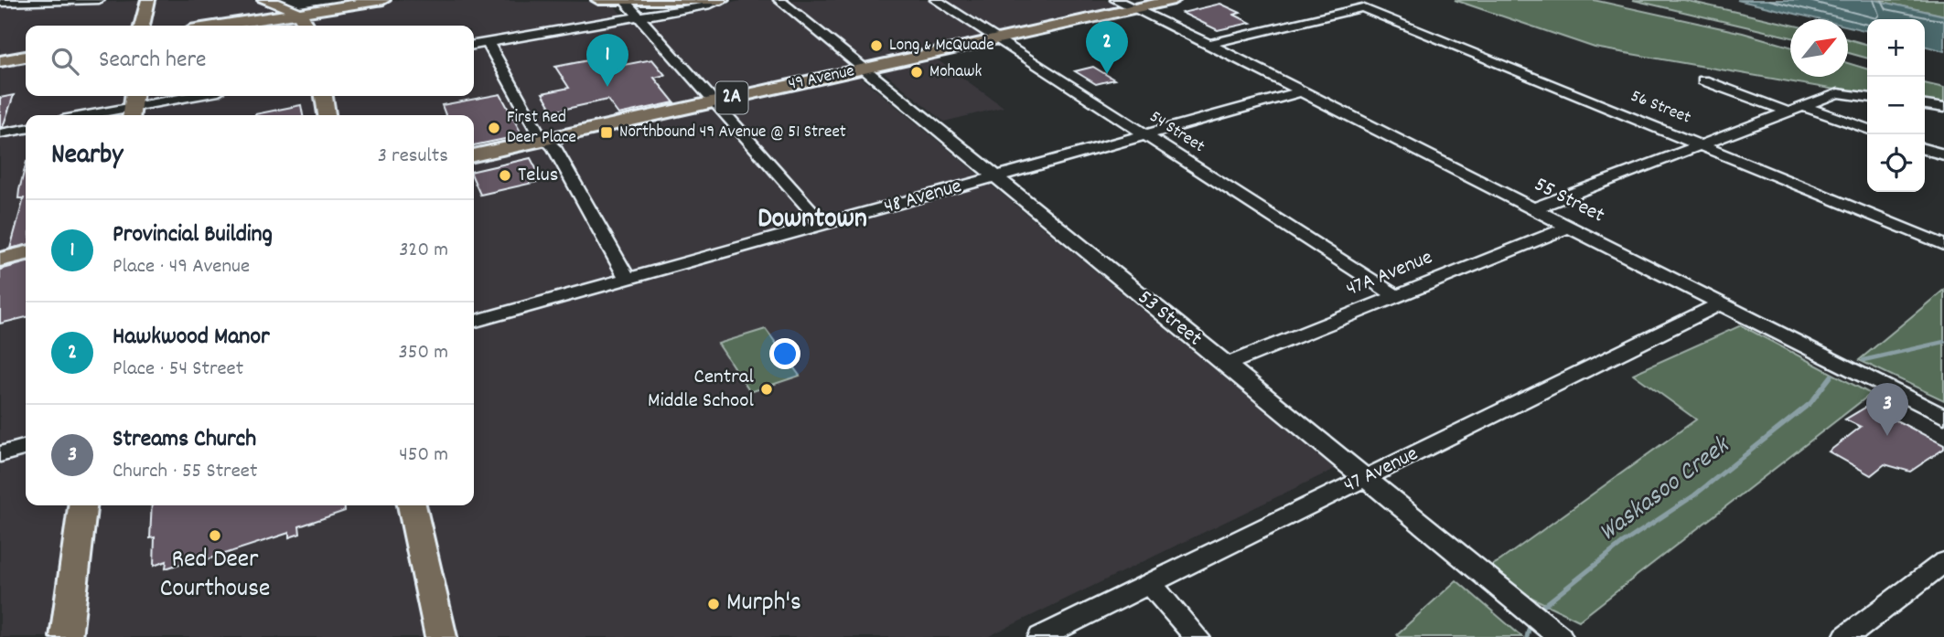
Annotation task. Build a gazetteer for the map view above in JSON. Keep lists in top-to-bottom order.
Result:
{
  "streets": {
    "main road": ["49 Avenue", "2A"],
    "street": [
      "56 Street",
      "54 Street",
      "48 Avenue",
      "55 Street",
      "47A Avenue",
      "53 Street",
      "47 Avenue"
    ]
  },
  "crossings": [
    ["49 Avenue", "54 Street"],
    ["49 Avenue", "55 Street"],
    ["49 Avenue", "53 Street"],
    ["56 Street", "55 Street"],
    ["54 Street", "48 Avenue"],
    ["54 Street", "47A Avenue"],
    ["48 Avenue", "55 Street"],
    ["48 Avenue", "53 Street"],
    ["55 Street", "47A Avenue"],
    ["55 Street", "47 Avenue"],
    ["47A Avenue", "53 Street"],
    ["53 Street", "47 Avenue"]
  ],
  "districts": ["Downtown"],
  "water": ["Waskasoo Creek"],
  "places": {
    "other": [
      "Long & McQuade",
      "Mohawk",
      "First Red Deer Place",
      "Telus",
      "Central Middle School",
      "Red Deer Courthouse",
      "Murph's"
    ],
    "transit": ["Northbound 49 Avenue @ 51 Street"]
  },
  "north": "top right",
  "page": {
    "map_buttons": ["+", "−"],
    "pins": ["2", "1", "3"],
    "search": "Search here",
    "heading": ["Nearby", "3 results"],
    "list": [
      {
        "mark": "1",
        "name": "Provincial Building",
        "note": "Place · 49 Avenue",
        "value": "320 m"
      },
      {
        "mark": "2",
        "name": "Hawkwood Manor",
        "note": "Place · 54 Street",
        "value": "350 m"
      },
      {
        "mark": "3",
        "name": "Streams Church",
        "note": "Church · 55 Street",
        "value": "450 m"
      }
    ]
  }
}
